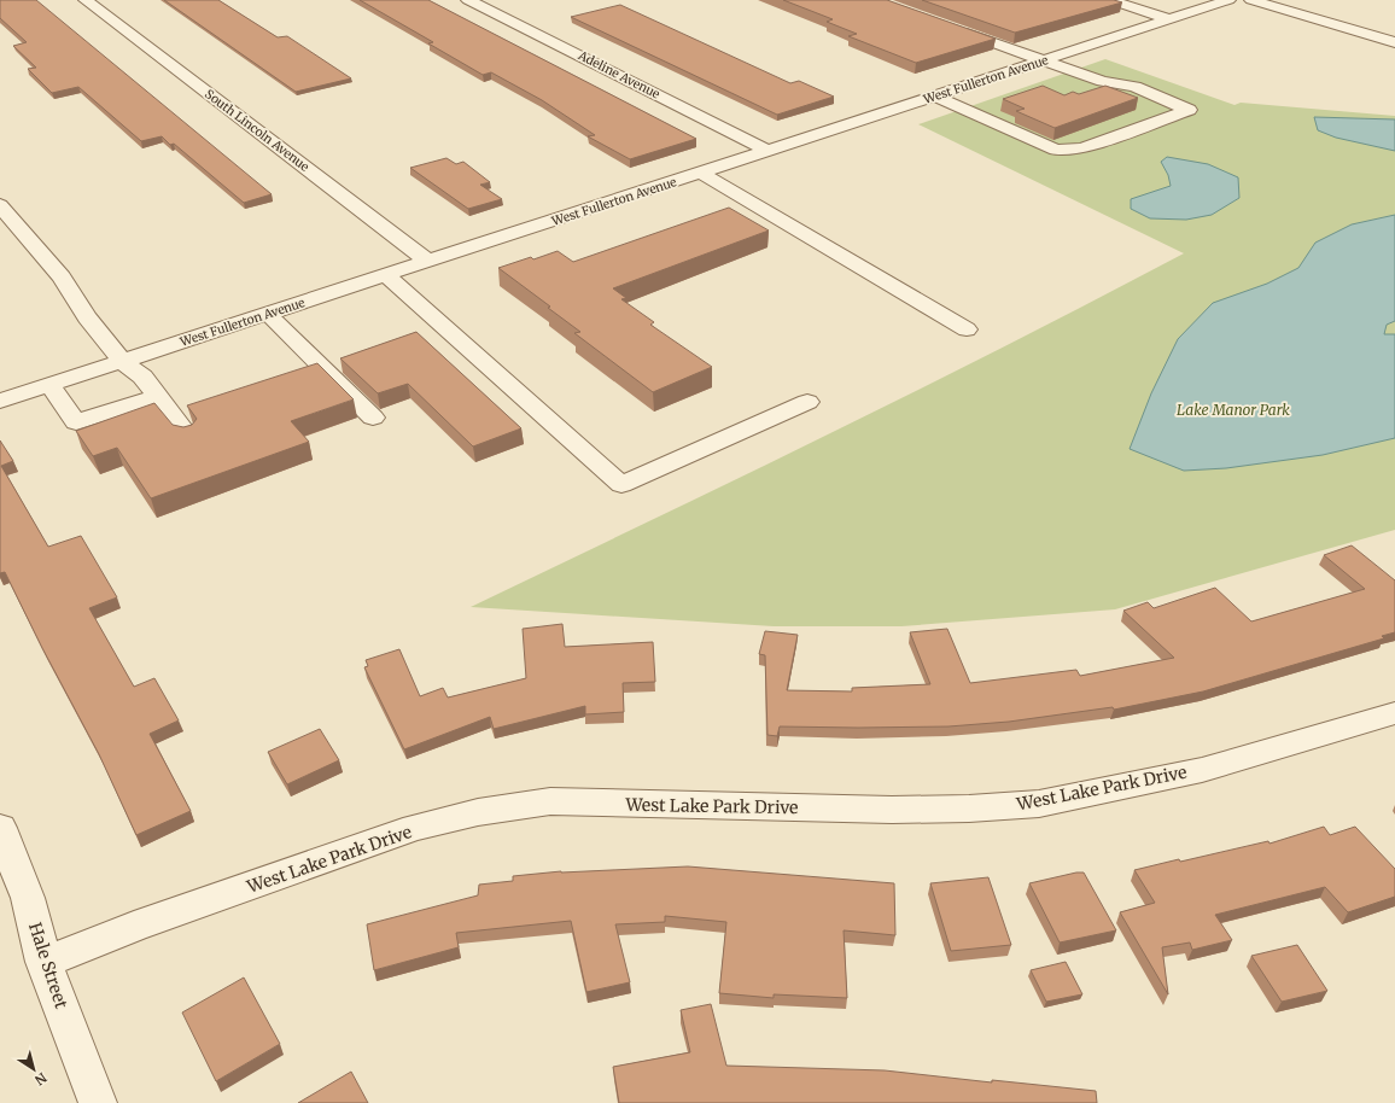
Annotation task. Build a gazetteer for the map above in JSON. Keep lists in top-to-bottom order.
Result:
{
  "streets": {
    "street": [
      "Adeline Avenue",
      "West Fullerton Avenue",
      "South Lincoln Avenue",
      "West Lake Park Drive",
      "Hale Street"
    ]
  },
  "crossings": [
    ["Adeline Avenue", "West Fullerton Avenue"],
    ["West Fullerton Avenue", "South Lincoln Avenue"],
    ["West Lake Park Drive", "Hale Street"]
  ],
  "parks": ["Lake Manor Park"],
  "north": "bottom right"
}
